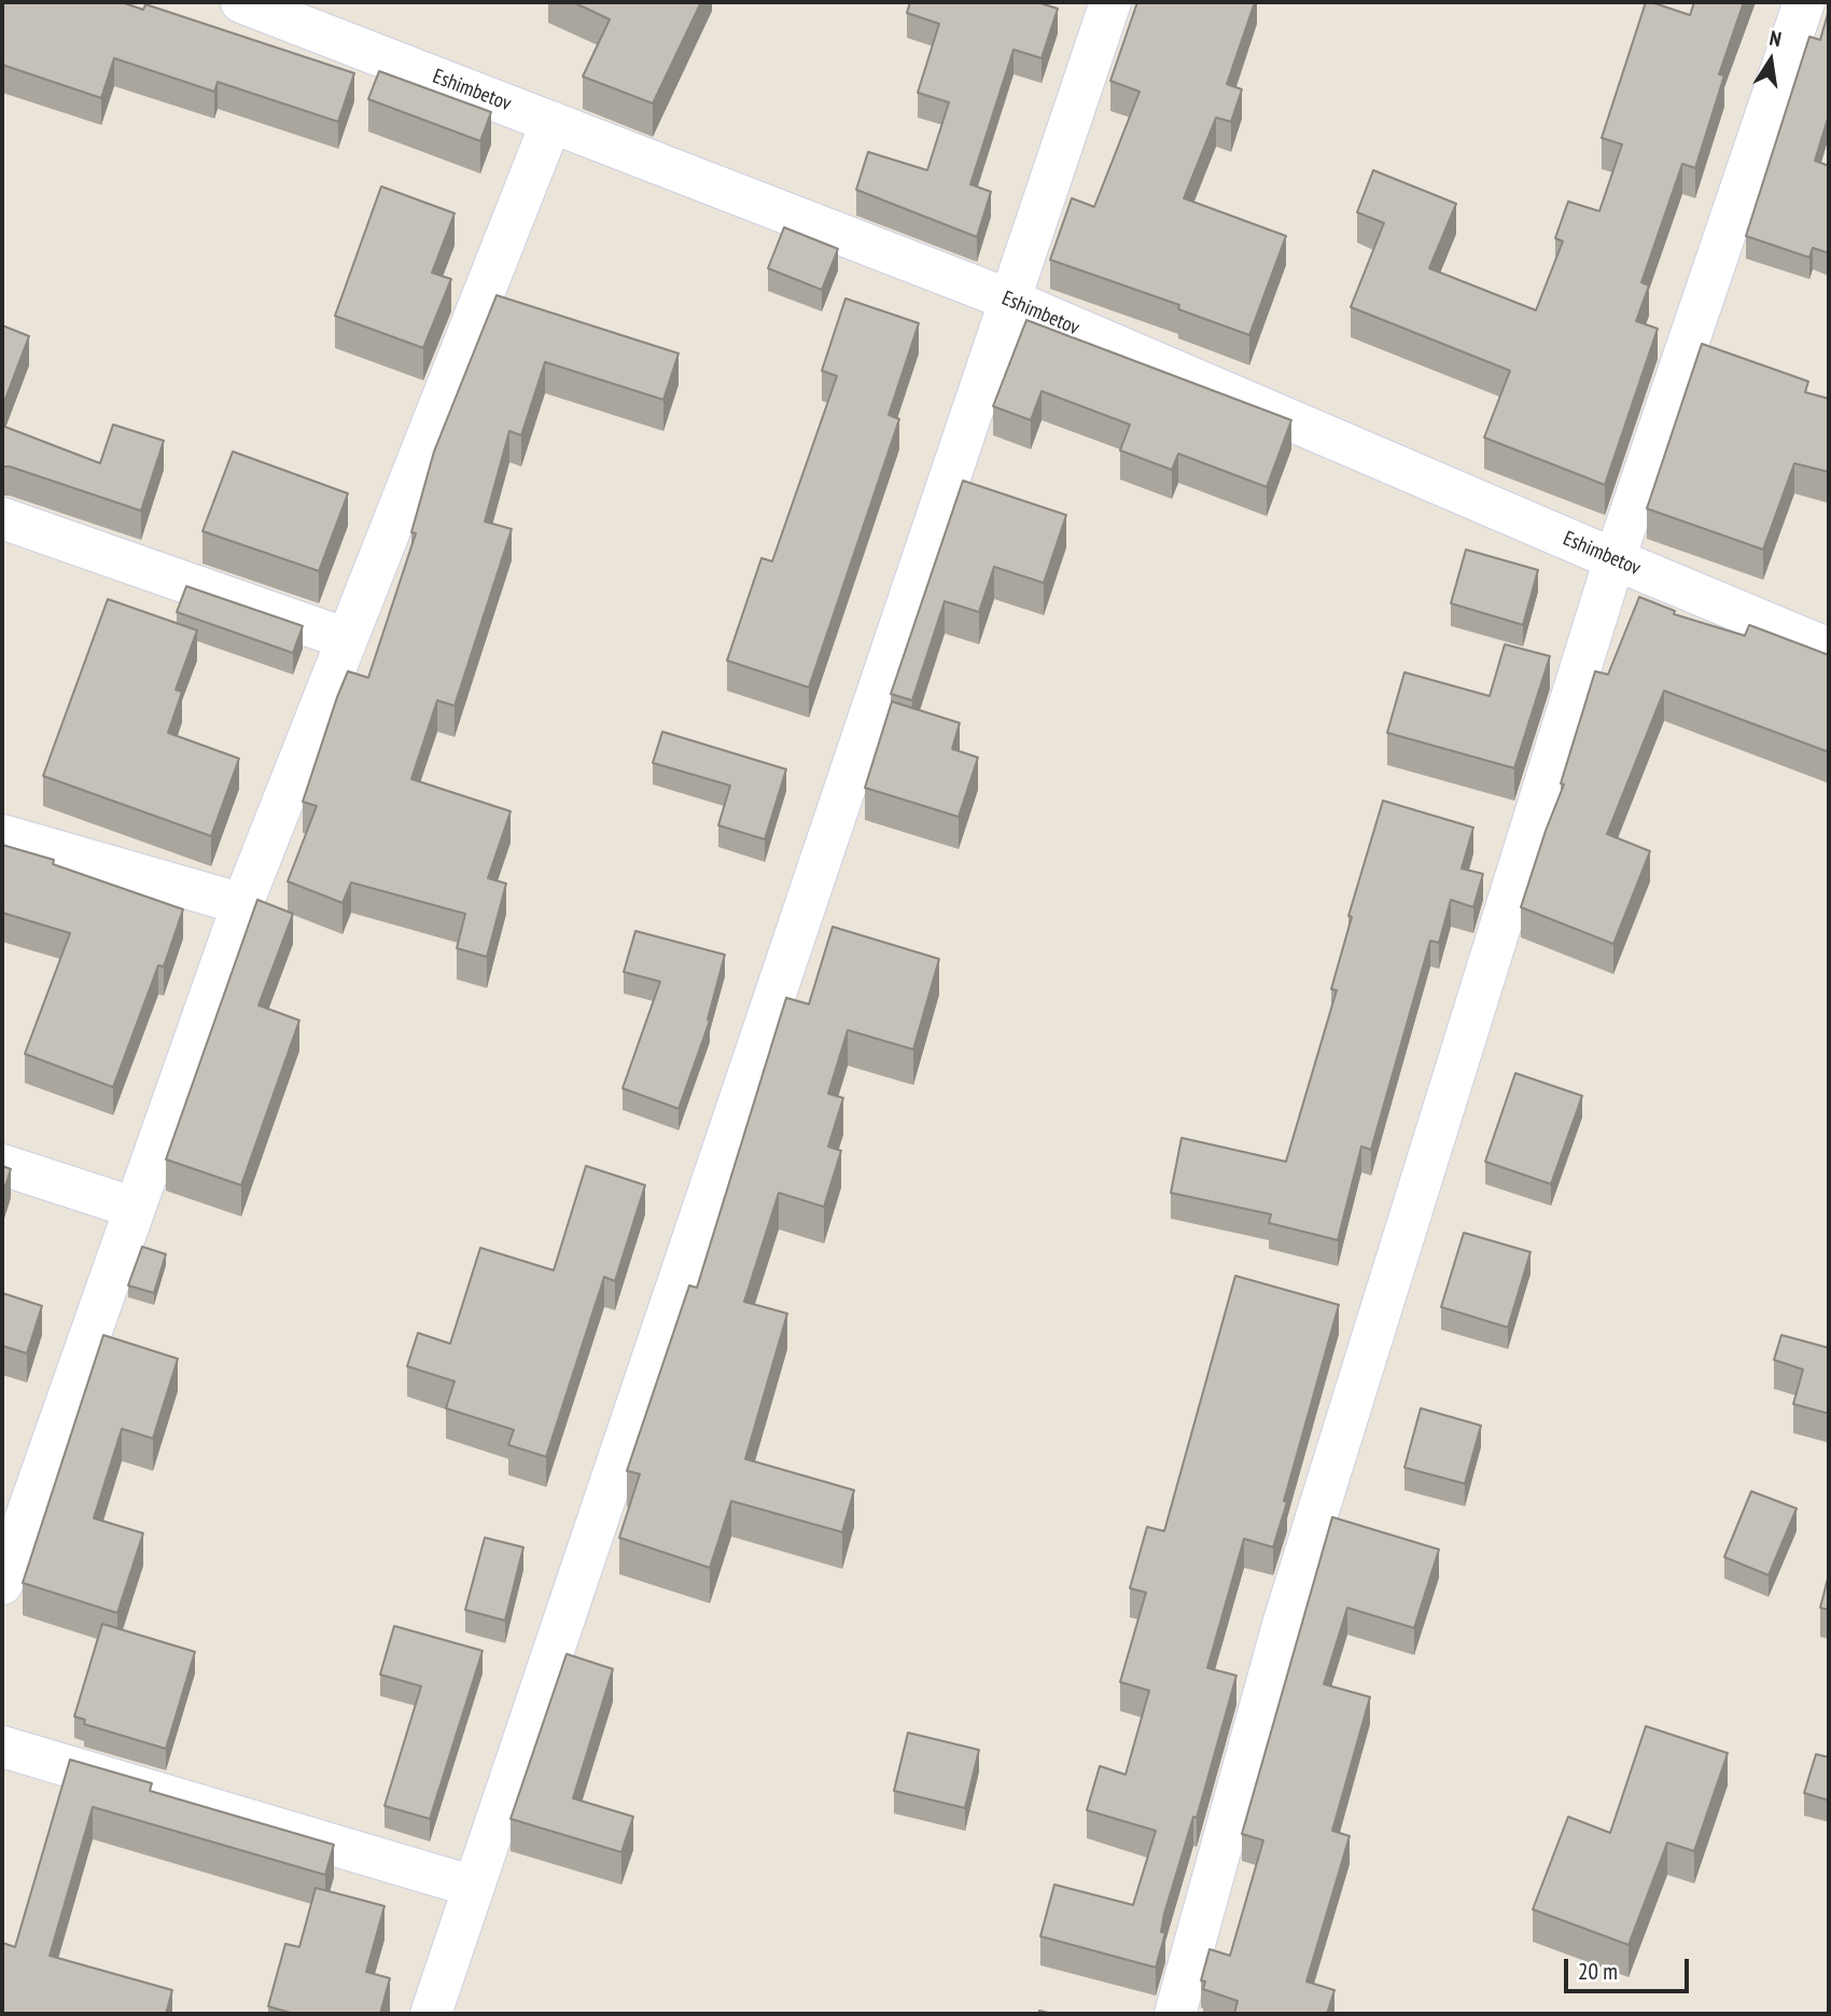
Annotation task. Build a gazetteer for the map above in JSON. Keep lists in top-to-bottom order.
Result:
{
  "streets": {
    "street": ["Eshimbetov"]
  },
  "scale_bar": "20 m",
  "north": "top"
}
